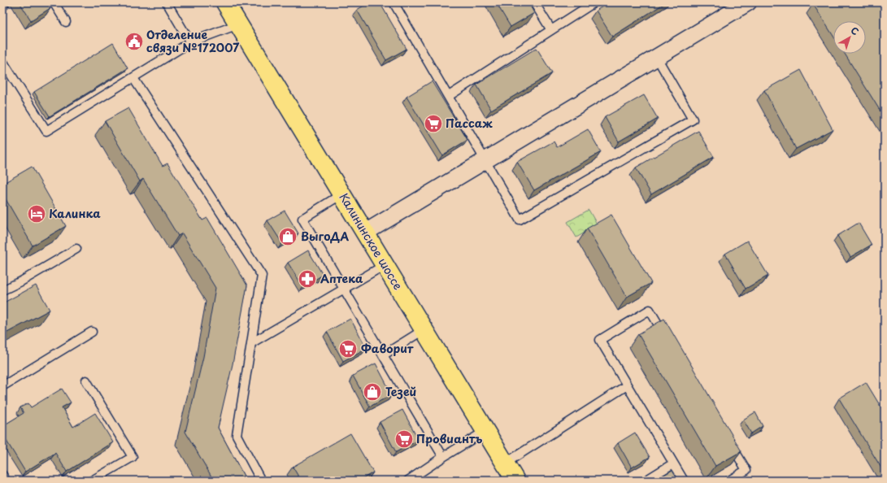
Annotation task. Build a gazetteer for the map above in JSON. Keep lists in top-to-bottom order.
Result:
{
  "streets": {
    "main road": ["Калининское шоссе"]
  },
  "places": {
    "public building": ["Отделение связи №172007"],
    "supermarket": ["Пассаж", "Фаворит", "Провиантъ"],
    "hotel": ["Калинка"],
    "shop": ["ВыгоДА", "Тезей"],
    "pharmacy": ["Аптека"]
  },
  "north": "top right"
}
